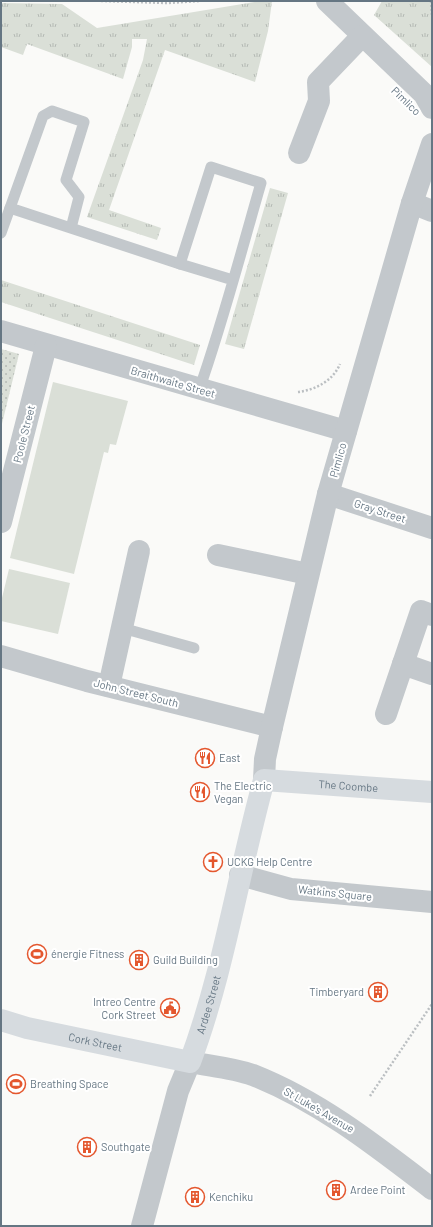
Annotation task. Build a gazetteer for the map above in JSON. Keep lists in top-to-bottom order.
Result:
{
  "streets": {
    "main road": ["The Coombe", "Ardee Street", "Cork Street"],
    "street": [
      "Pimlico",
      "Braithwaite Street",
      "Poole Street",
      "Gray Street",
      "John Street South",
      "Watkins Square",
      "St Luke's Avenue"
    ]
  },
  "crossings": [
    ["Pimlico", "Braithwaite Street"],
    ["Pimlico", "Gray Street"],
    ["Pimlico", "John Street South"],
    ["Pimlico", "The Coombe"],
    ["Pimlico", "Ardee Street"],
    ["Braithwaite Street", "Poole Street"],
    ["The Coombe", "Ardee Street"],
    ["Watkins Square", "Ardee Street"],
    ["Ardee Street", "Cork Street"],
    ["Ardee Street", "St Luke's Avenue"],
    ["Cork Street", "St Luke's Avenue"]
  ],
  "places": {
    "restaurant": ["East", "The Electric Vegan"],
    "church": ["UCKG Help Centre"],
    "sports": ["énergie Fitness", "Breathing Space"],
    "building": [
      "Guild Building",
      "Timberyard",
      "Southgate",
      "Ardee Point",
      "Kenchiku"
    ],
    "public building": ["Intreo Centre Cork Street"]
  }
}
